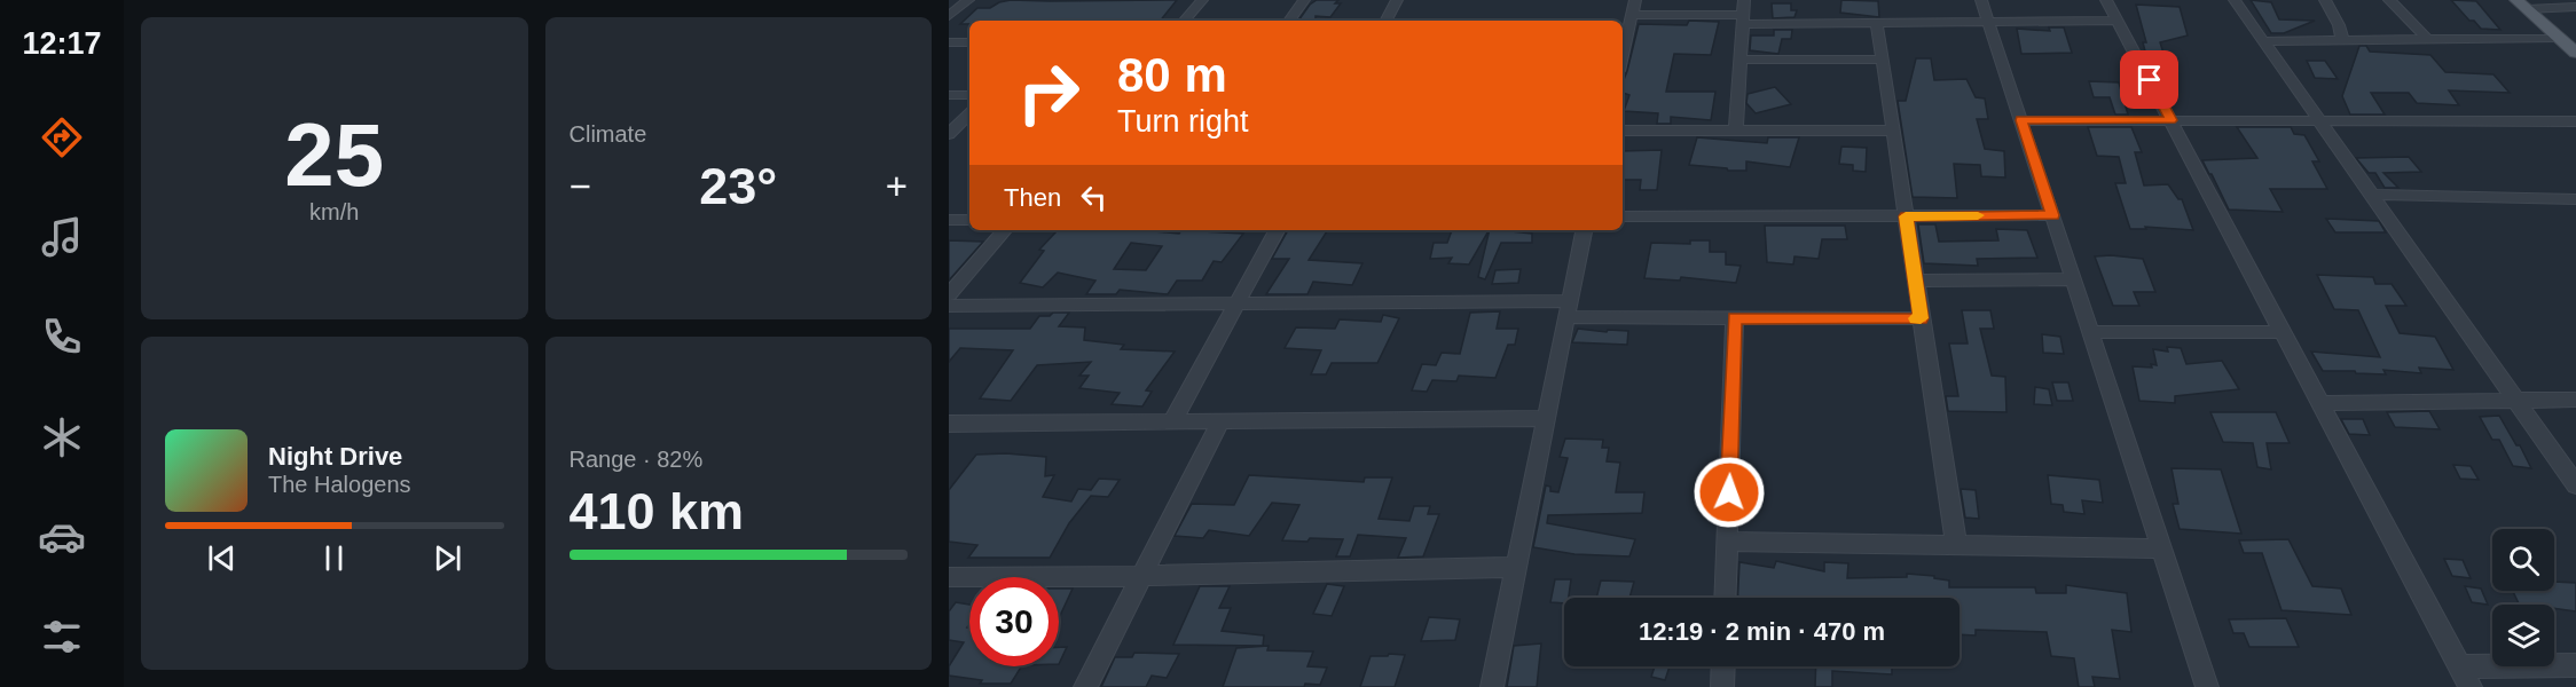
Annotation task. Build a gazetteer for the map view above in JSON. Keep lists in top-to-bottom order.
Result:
{
  "page": {
    "tabs": "12:17",
    "tile": [
      ["25", "km/h"],
      "Climate",
      ["Range · 82%", "410 km"]
    ],
    "turn": ["80 m", "Turn right"],
    "heat": ["−", "23°", "+"],
    "then": "Then",
    "song": ["Night Drive", "The Halogens"],
    "limit": "30",
    "trip": "12:19 · 2 min · 470 m"
  }
}
